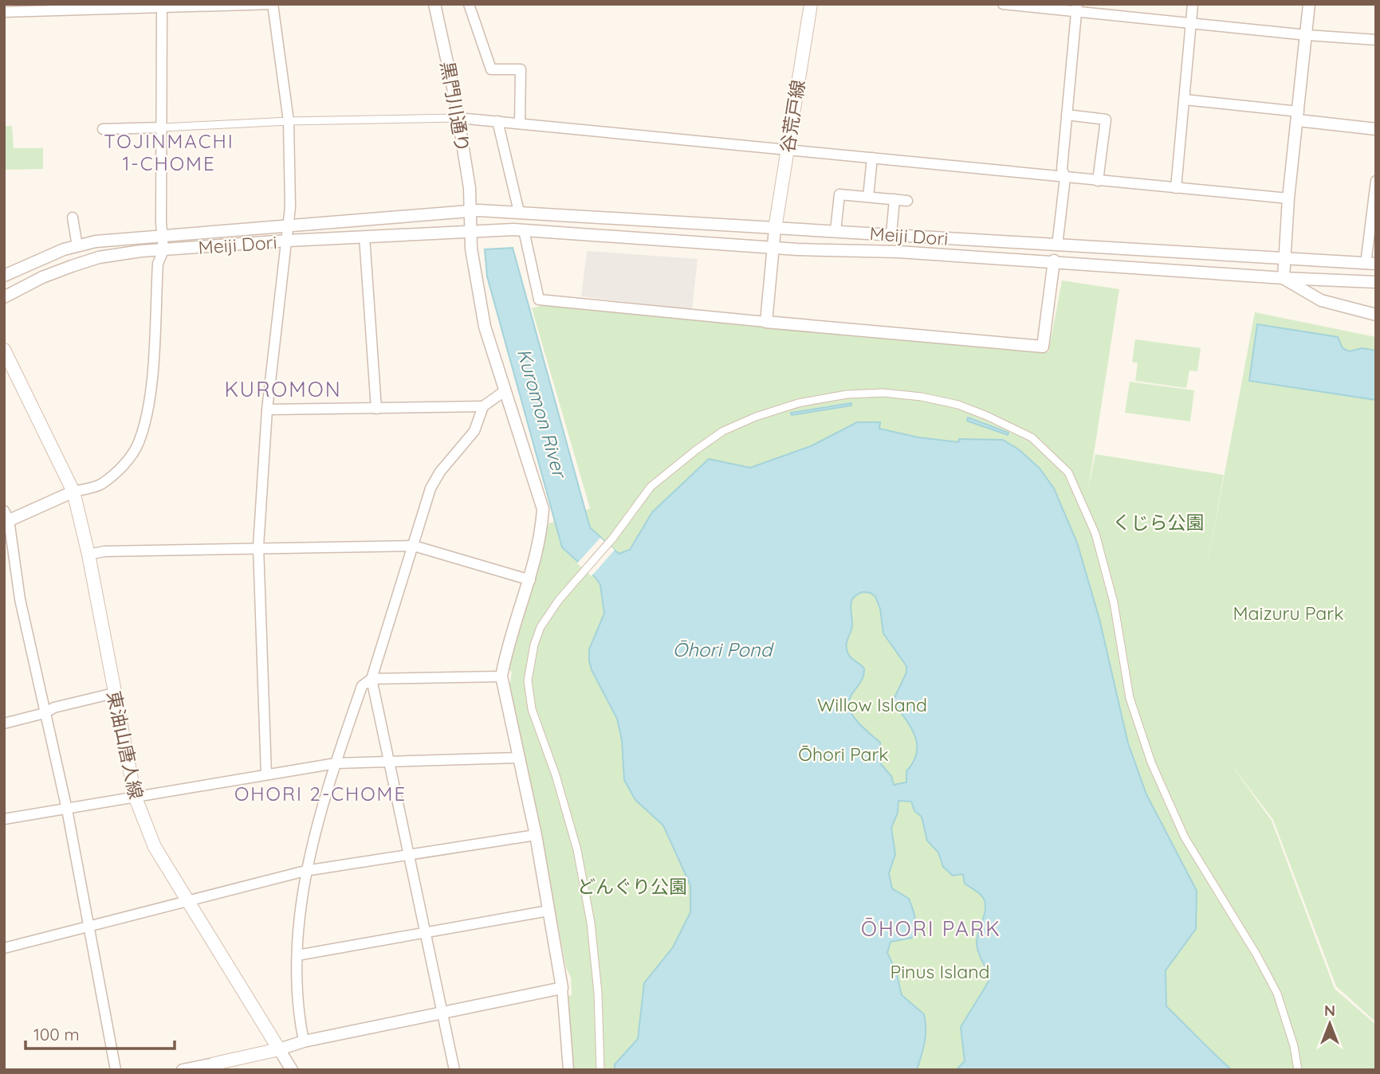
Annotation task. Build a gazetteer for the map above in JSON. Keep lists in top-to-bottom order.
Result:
{
  "streets": {
    "main road": ["谷荒戸線", "東油山唐人線"],
    "street": ["黒門川通り", "Meiji Dori"]
  },
  "crossings": [
    ["黒門川通り", "Meiji Dori"],
    ["谷荒戸線", "Meiji Dori"]
  ],
  "districts": [
    "TOJINMACHI 1-CHOME",
    "KUROMON",
    "OHORI 2-CHOME",
    "ŌHORI PARK"
  ],
  "water": ["Kuromon River", "Ōhori Pond"],
  "parks": [
    "くじら公園",
    "Maizuru Park",
    "Willow Island",
    "Ōhori Park",
    "どんぐり公園",
    "Pinus Island"
  ],
  "scale_bar": "100 m",
  "north": "top"
}
